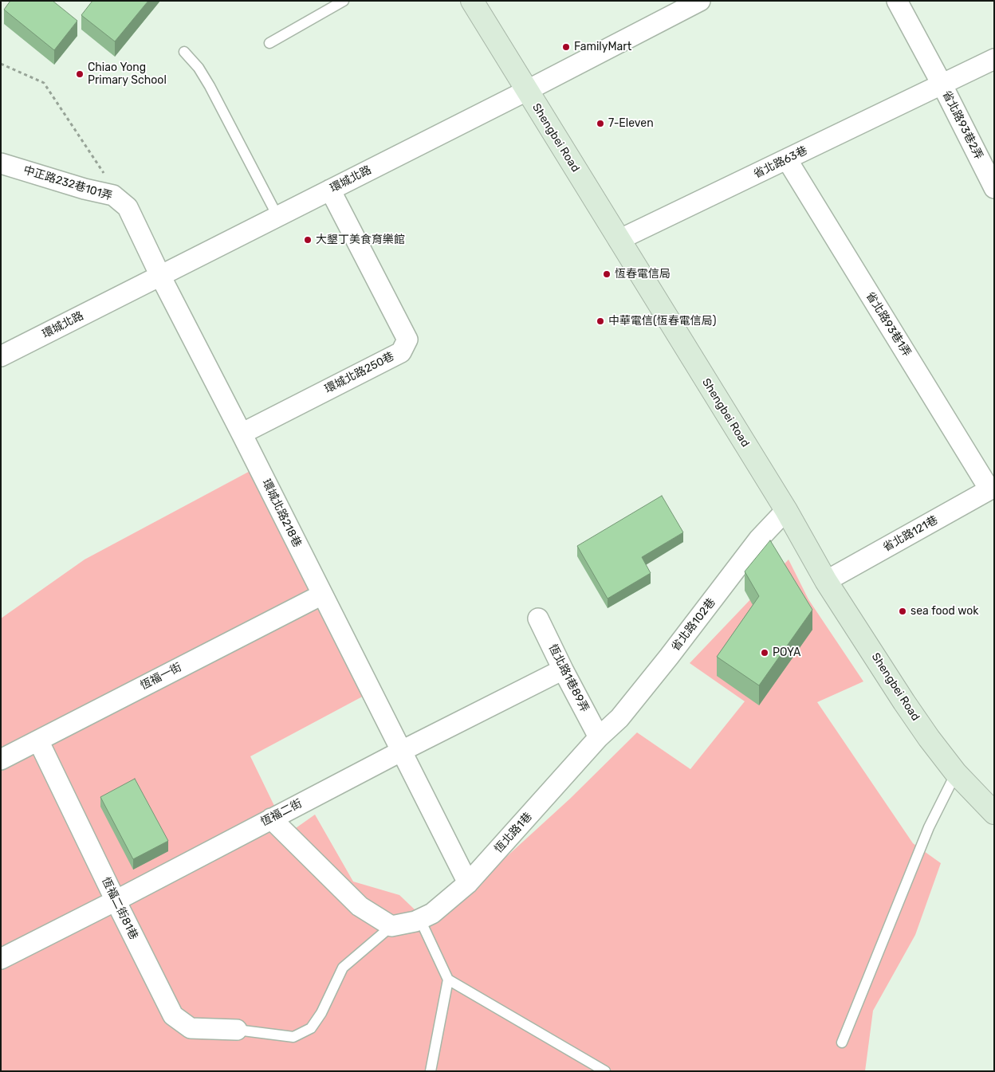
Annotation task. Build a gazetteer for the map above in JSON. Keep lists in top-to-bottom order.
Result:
{
  "streets": {
    "main road": ["Shengbei Road"],
    "street": [
      "省北路93巷2弄",
      "省北路63巷",
      "環城北路",
      "中正路232巷101弄",
      "省北路93巷1弄",
      "環城北路250巷",
      "環城北路218巷",
      "省北路121巷",
      "省北路102巷",
      "恆福一街",
      "恆北路1巷89弄",
      "恆福二街",
      "恆北路1巷",
      "恆福二街81巷"
    ]
  },
  "crossings": [
    ["省北路93巷2弄", "省北路63巷"],
    ["Shengbei Road", "省北路63巷"],
    ["Shengbei Road", "環城北路"],
    ["Shengbei Road", "省北路121巷"],
    ["Shengbei Road", "省北路102巷"],
    ["省北路63巷", "省北路93巷1弄"],
    ["環城北路", "中正路232巷101弄"],
    ["環城北路", "環城北路250巷"],
    ["環城北路", "環城北路218巷"],
    ["中正路232巷101弄", "環城北路218巷"],
    ["省北路93巷1弄", "省北路121巷"],
    ["環城北路250巷", "環城北路218巷"],
    ["環城北路218巷", "恆福一街"],
    ["環城北路218巷", "恆福二街"],
    ["環城北路218巷", "恆北路1巷"],
    ["省北路102巷", "恆北路1巷89弄"],
    ["省北路102巷", "恆北路1巷"],
    ["恆福一街", "恆福二街81巷"],
    ["恆北路1巷89弄", "恆福二街"],
    ["恆北路1巷89弄", "恆北路1巷"],
    ["恆福二街", "恆福二街81巷"]
  ],
  "places": [
    "FamilyMart",
    "Chiao Yong Primary School",
    "7-Eleven",
    "大墾丁美食育樂館",
    "恆春電信局",
    "中華電信(恆春電信局)",
    "sea food wok",
    "POYA"
  ]
}
